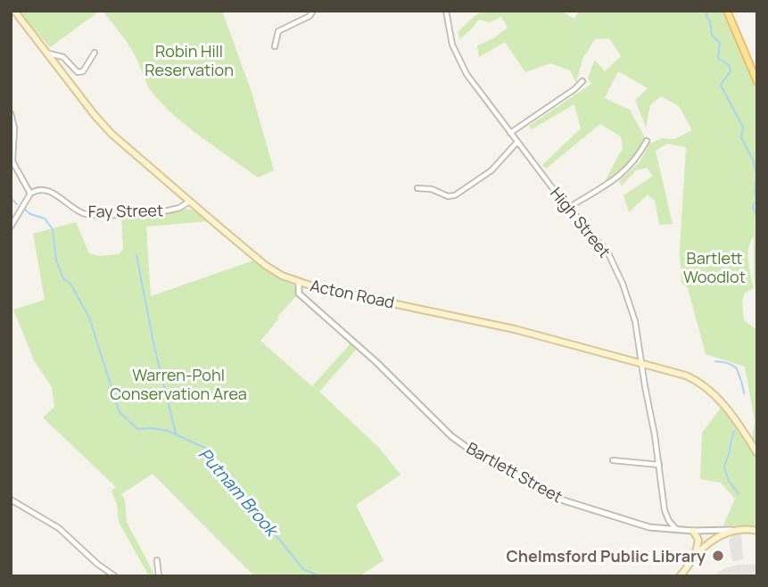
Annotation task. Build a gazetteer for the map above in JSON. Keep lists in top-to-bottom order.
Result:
{
  "streets": {
    "main road": ["Acton Road", "Bartlett Street"],
    "street": ["Fay Street", "High Street"]
  },
  "crossings": [
    ["Fay Street", "Acton Road"],
    ["High Street", "Acton Road"],
    ["High Street", "Bartlett Street"],
    ["Acton Road", "Bartlett Street"]
  ],
  "water": ["Putnam Brook"],
  "parks": ["Robin Hill Reservation", "Bartlett Woodlot", "Warren-Pohl Conservation Area"],
  "places": ["Chelmsford Public Library"]
}
